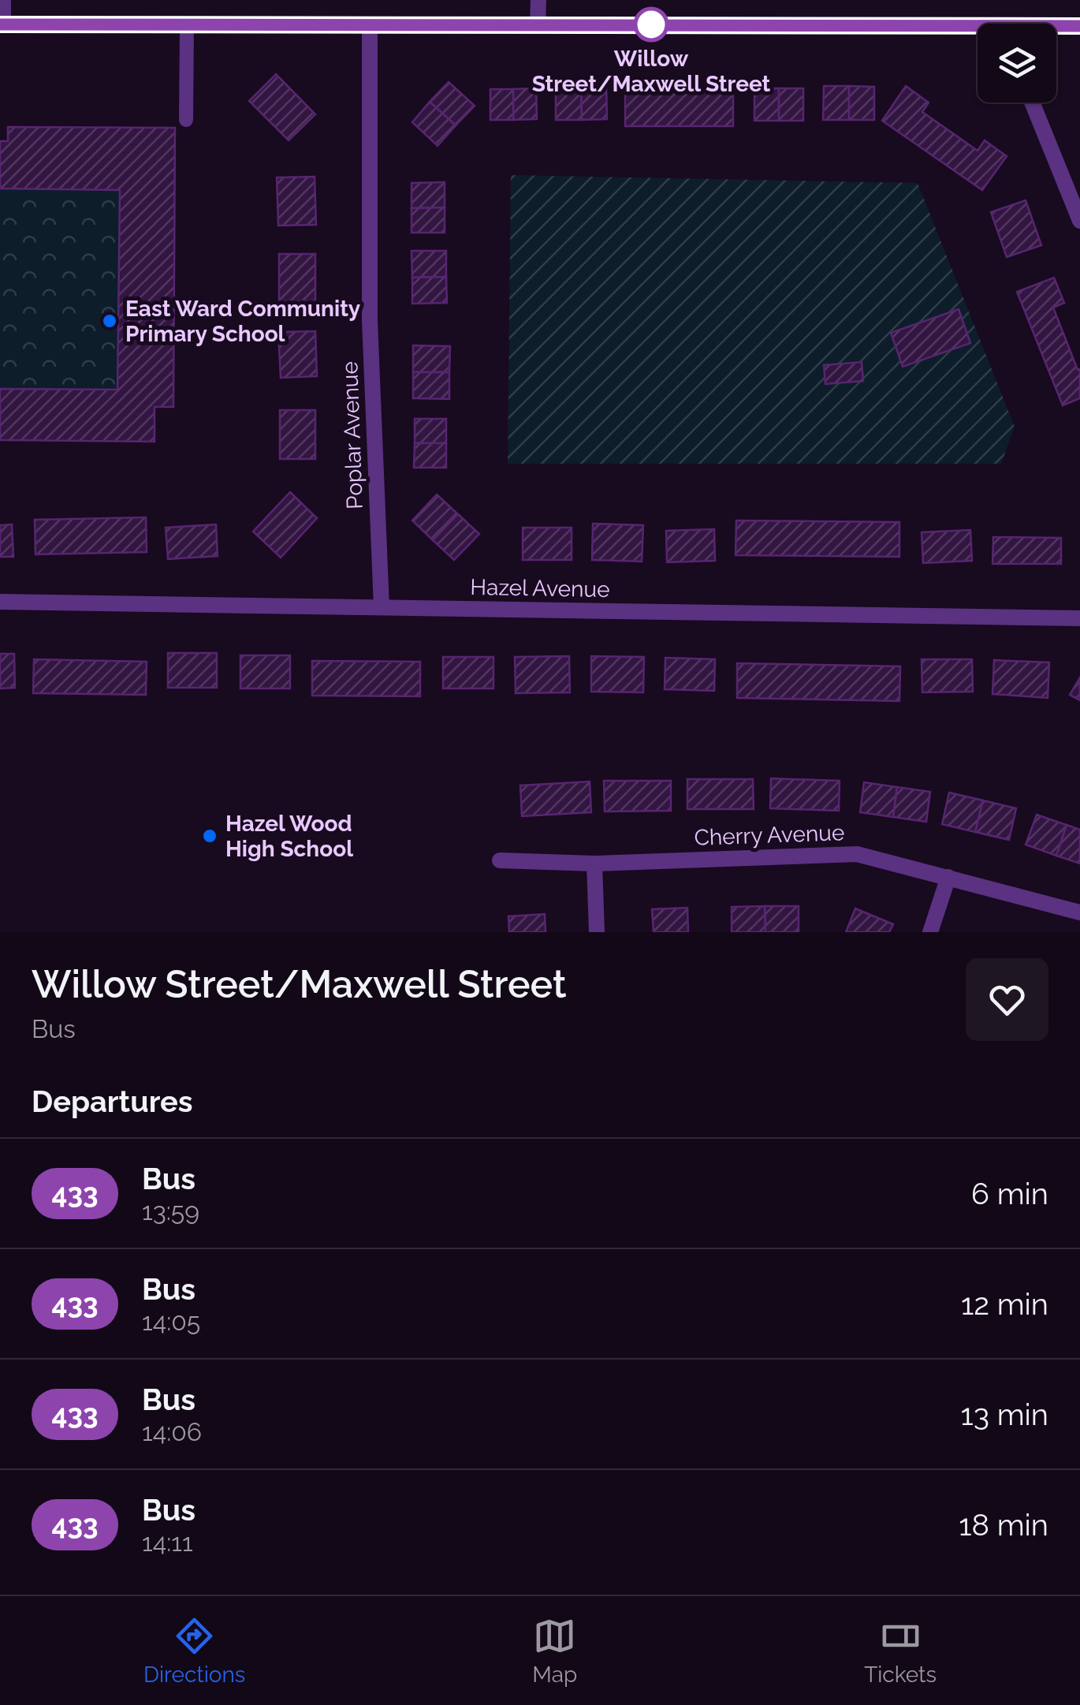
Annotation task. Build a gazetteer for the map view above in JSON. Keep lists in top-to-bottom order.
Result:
{
  "streets": {
    "street": ["Poplar Avenue", "Hazel Avenue", "Cherry Avenue"]
  },
  "crossings": [
    ["Poplar Avenue", "Hazel Avenue"]
  ],
  "places": ["Willow Street/Maxwell Street", "East Ward Community Primary School", "Hazel Wood High School"],
  "lines": ["bus line 433"],
  "page": {
    "heading": [
      ["Willow Street/Maxwell Street", "Bus"],
      "Departures"
    ],
    "list": [
      {
        "mark": "433",
        "name": "Bus",
        "note": "13:59",
        "value": "6 min"
      },
      {
        "mark": "433",
        "name": "Bus",
        "note": "14:05",
        "value": "12 min"
      },
      {
        "mark": "433",
        "name": "Bus",
        "note": "14:06",
        "value": "13 min"
      },
      {
        "mark": "433",
        "name": "Bus",
        "note": "14:11",
        "value": "18 min"
      }
    ],
    "tabs": ["Directions", "Map", "Tickets"]
  }
}
